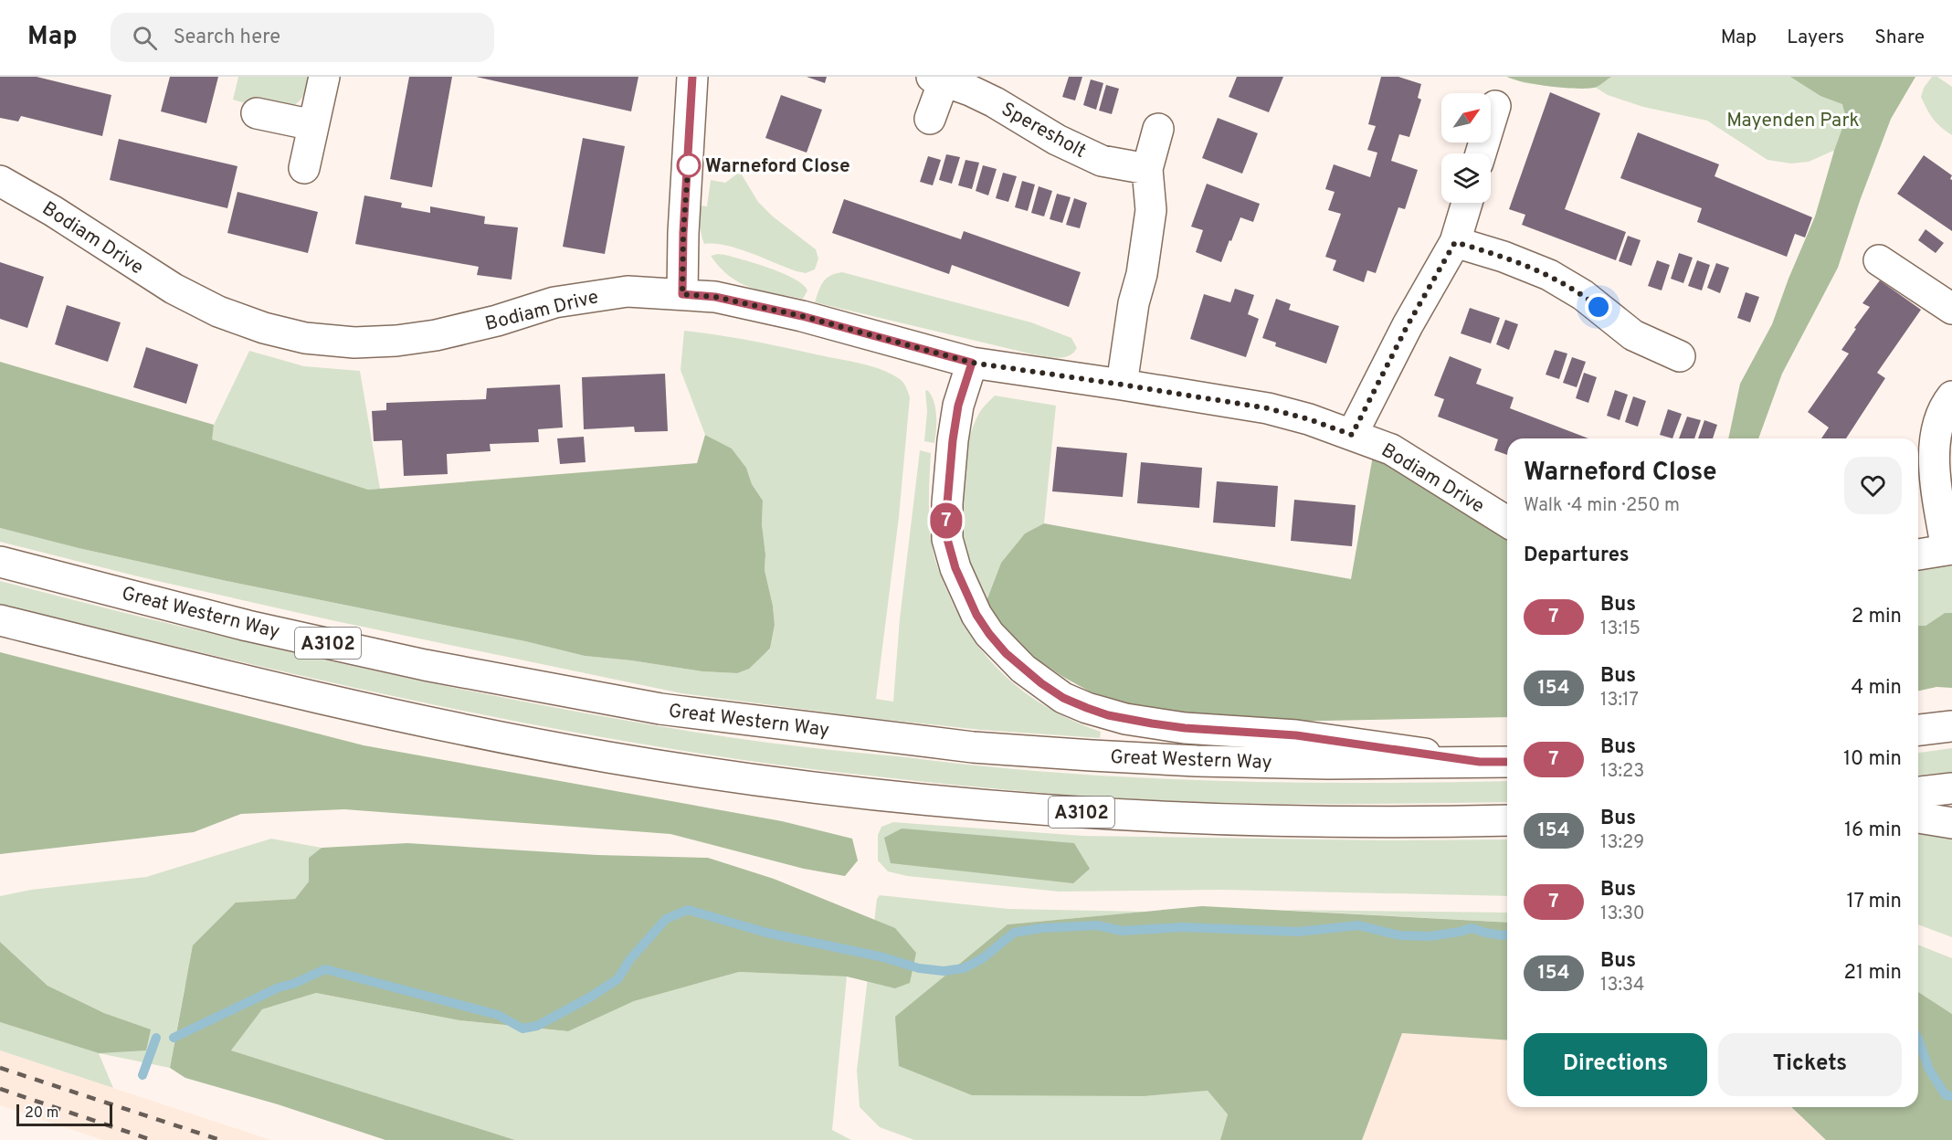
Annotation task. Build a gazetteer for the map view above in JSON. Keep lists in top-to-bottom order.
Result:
{
  "streets": {
    "street": [
      "Speresholt",
      "Bodiam Drive",
      "Great Western Way",
      "A3102"
    ]
  },
  "parks": ["Mayenden Park"],
  "places": ["Warneford Close"],
  "lines": ["bus line 7"],
  "scale_bar": "20 m",
  "north": "top right",
  "page": {
    "header": "Map",
    "search": "Search here",
    "nav": ["Map", "Layers", "Share"],
    "on_map": "7",
    "heading": [
      ["Warneford Close", "Walk · 4 min · 250 m"],
      "Departures"
    ],
    "list": [
      {
        "mark": "7",
        "name": "Bus",
        "note": "13:15",
        "value": "2 min"
      },
      {
        "mark": "154",
        "name": "Bus",
        "note": "13:17",
        "value": "4 min"
      },
      {
        "mark": "7",
        "name": "Bus",
        "note": "13:23",
        "value": "10 min"
      },
      {
        "mark": "154",
        "name": "Bus",
        "note": "13:29",
        "value": "16 min"
      },
      {
        "mark": "7",
        "name": "Bus",
        "note": "13:30",
        "value": "17 min"
      },
      {
        "mark": "154",
        "name": "Bus",
        "note": "13:34",
        "value": "21 min"
      }
    ],
    "buttons": ["Directions", "Tickets"],
    "scale": "20 m"
  }
}
